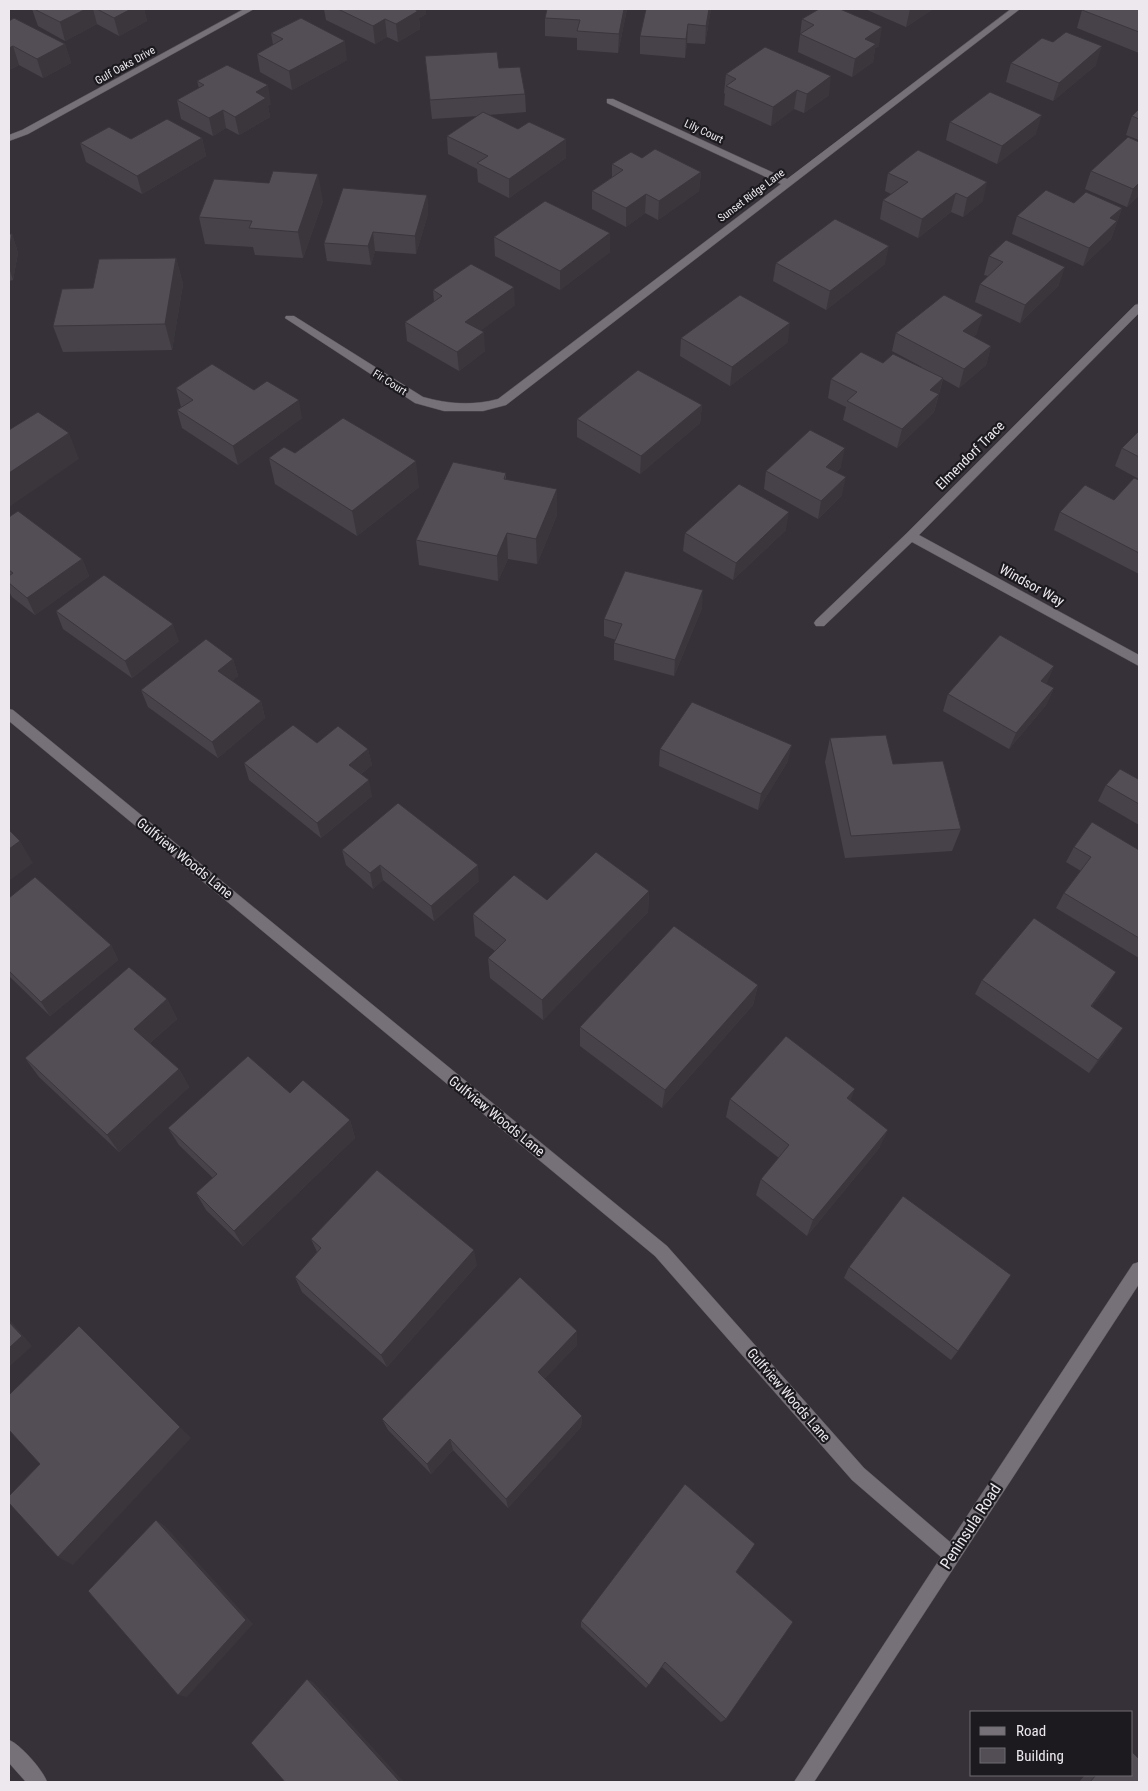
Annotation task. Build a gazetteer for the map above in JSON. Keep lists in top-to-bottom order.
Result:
{
  "streets": {
    "street": [
      "Gulf Oaks Drive",
      "Lily Court",
      "Sunset Ridge Lane",
      "Fir Court",
      "Elmendorf Trace",
      "Windsor Way",
      "Gulfview Woods Lane",
      "Peninsula Road"
    ]
  },
  "crossings": [
    ["Lily Court", "Sunset Ridge Lane"],
    ["Sunset Ridge Lane", "Fir Court"],
    ["Elmendorf Trace", "Windsor Way"],
    ["Gulfview Woods Lane", "Peninsula Road"]
  ],
  "legend": ["Road", "Building"]
}
